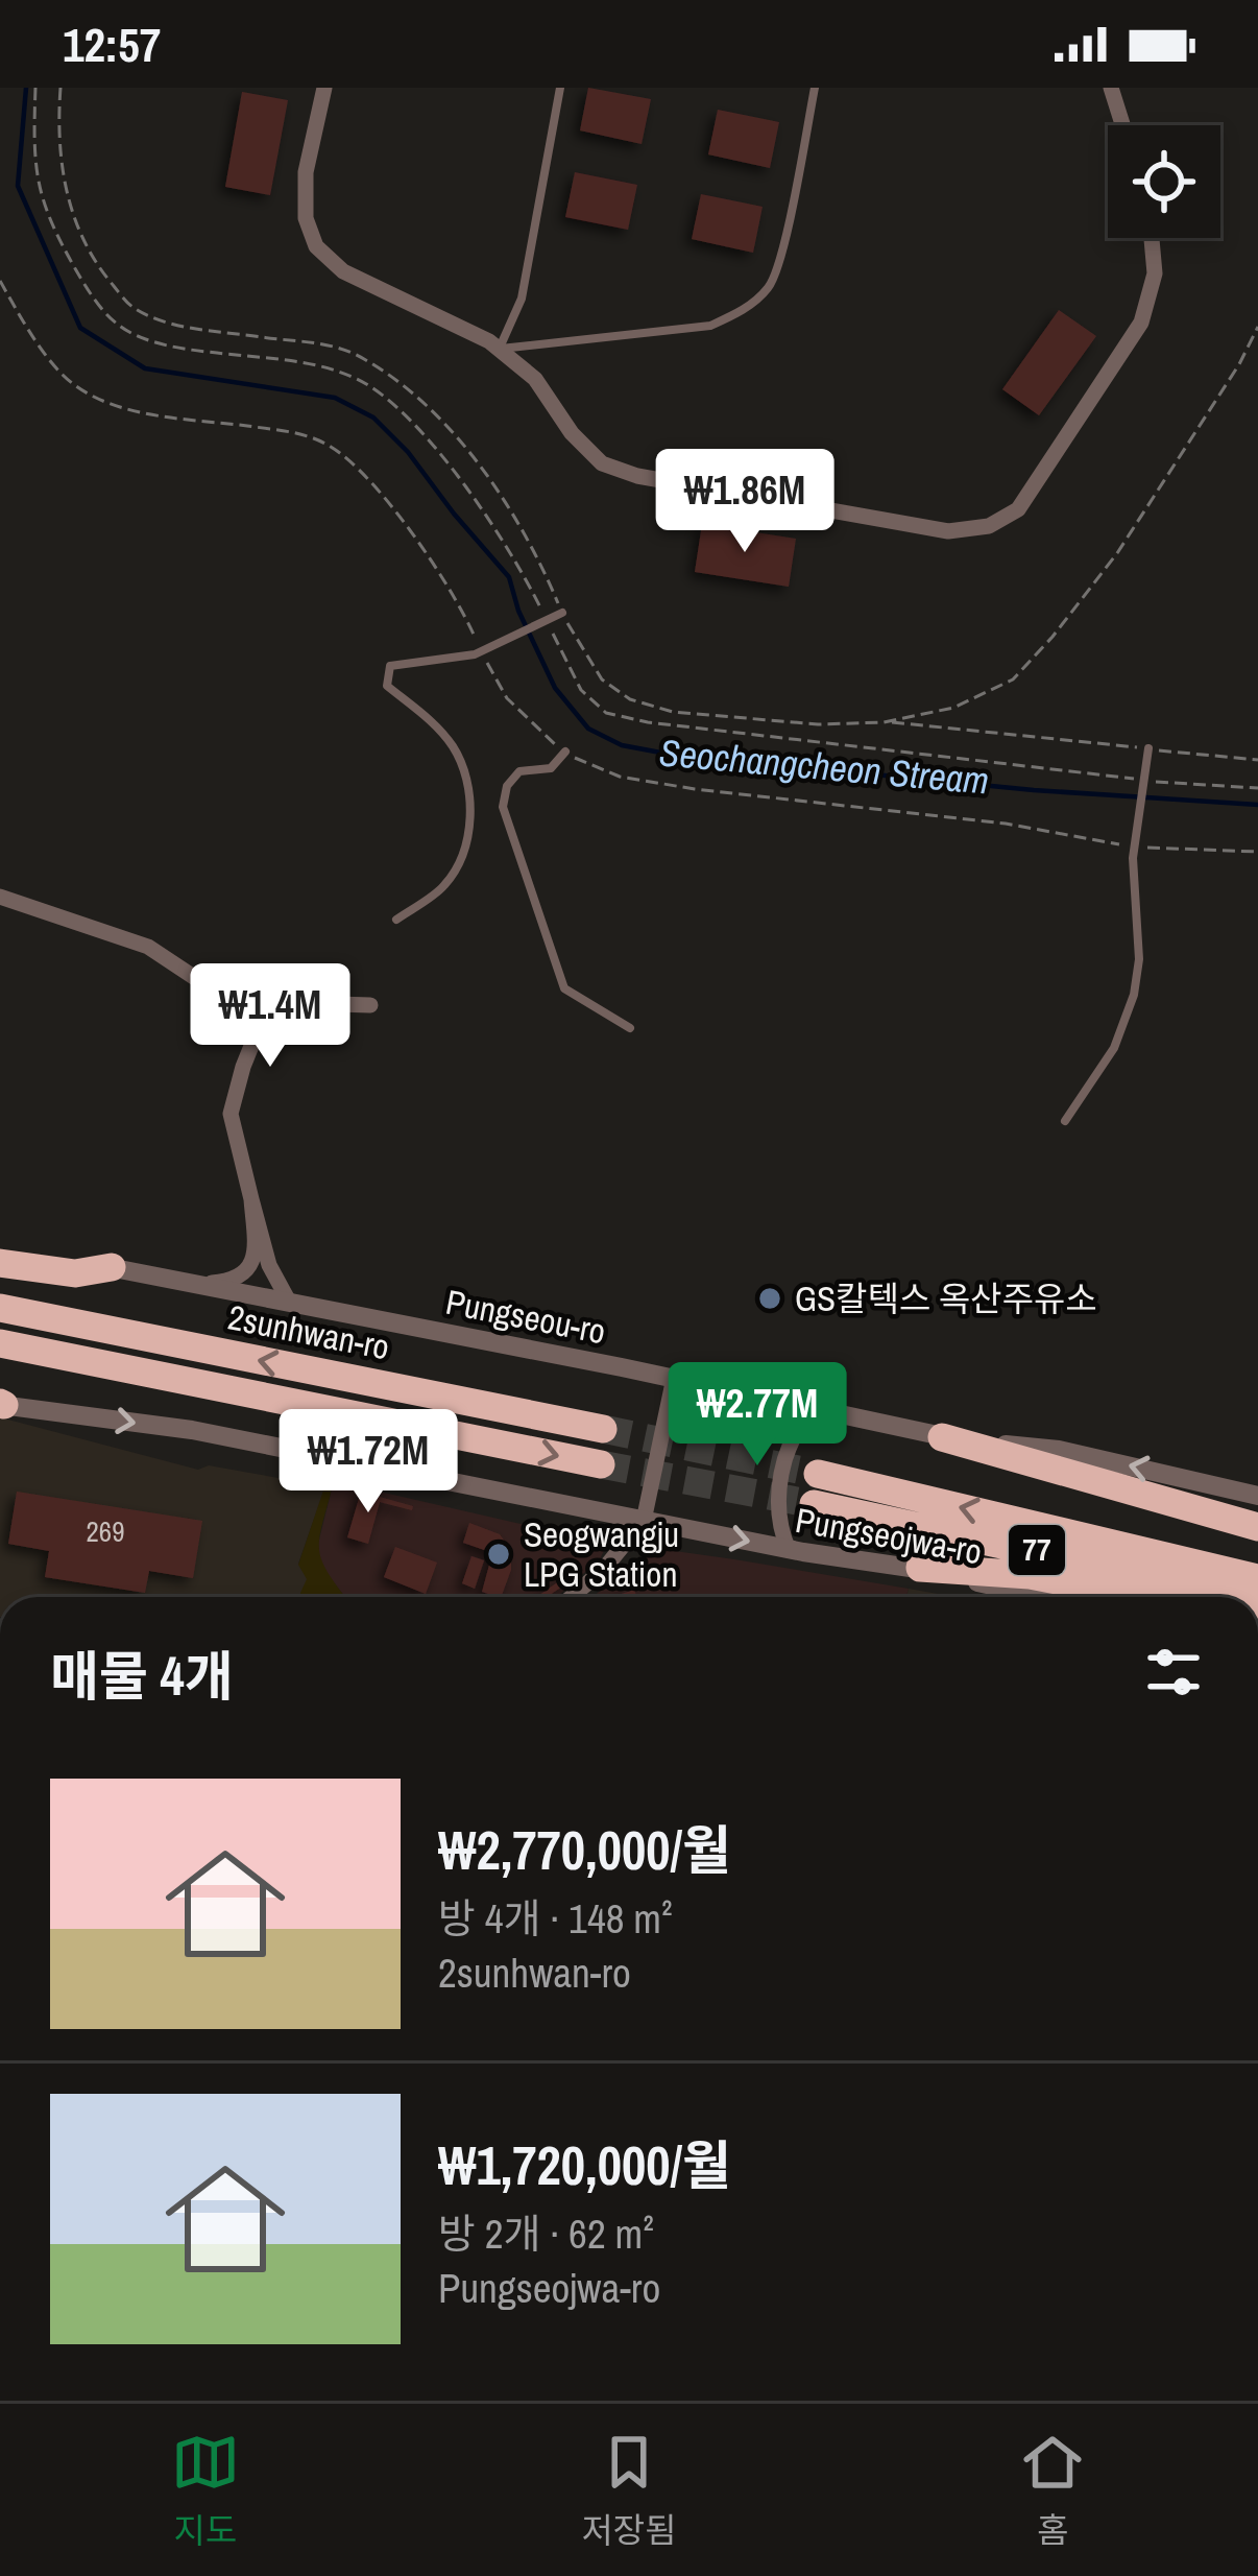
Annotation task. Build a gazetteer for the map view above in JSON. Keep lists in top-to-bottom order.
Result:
{
  "streets": {
    "highway": ["2sunhwan-ro", "77"],
    "street": ["Pungseou-ro", "Pungseojwa-ro"]
  },
  "one_way": ["Pungseojwa-ro"],
  "water": ["Seochangcheon Stream"],
  "places": ["GS칼텍스 옥산주유소", "Seogwangju LPG Station"],
  "house_numbers": ["269"],
  "page": {
    "status": "12:57",
    "price": [
      "₩1.86M",
      "₩1.4M",
      "₩2.77M",
      "₩1.72M"
    ],
    "heading": "매물 4개",
    "list": [
      {
        "name": "₩2,770,000/월",
        "note": "방 4개 · 148 m² · 2sunhwan-ro"
      },
      {
        "name": "₩1,720,000/월",
        "note": "방 2개 · 62 m² · Pungseojwa-ro"
      }
    ],
    "tabs": ["지도", "저장됨", "홈"]
  }
}
